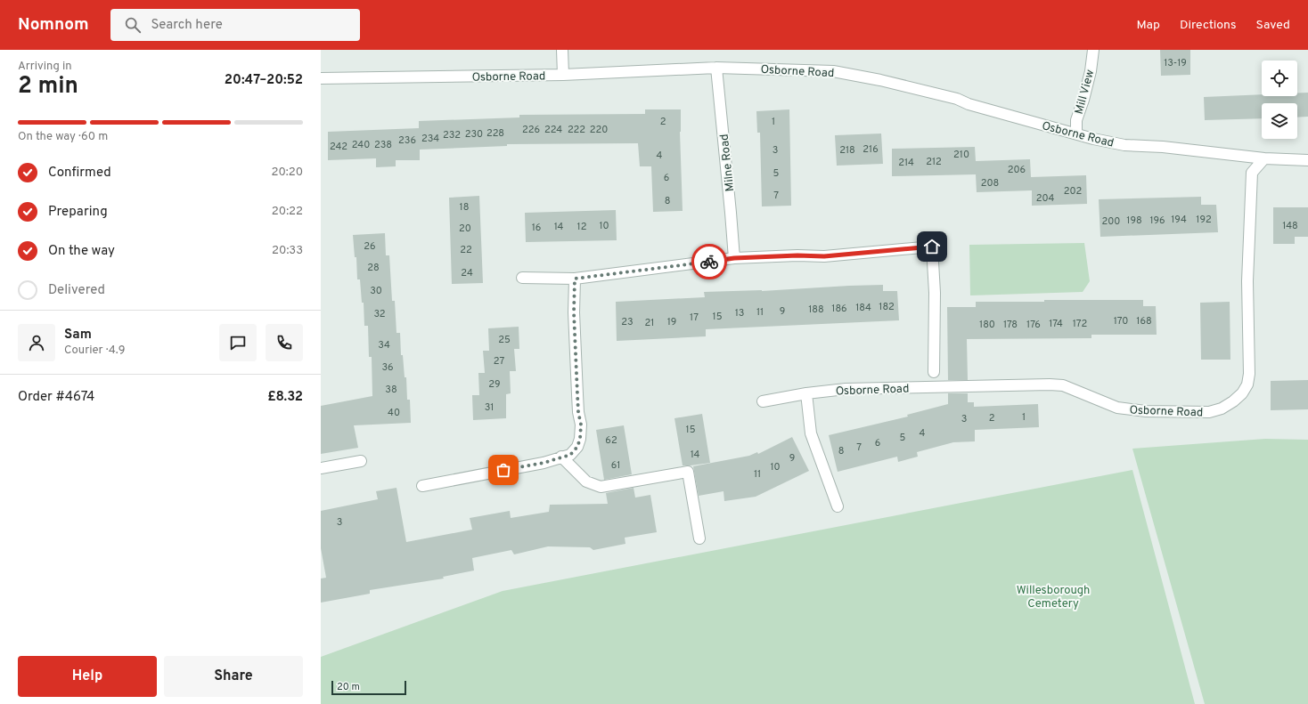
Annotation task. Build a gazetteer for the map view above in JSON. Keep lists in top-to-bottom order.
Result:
{
  "streets": {
    "street": ["Osborne Road", "Mill View", "Milne Road"]
  },
  "crossings": [
    ["Osborne Road", "Mill View"],
    ["Osborne Road", "Milne Road"]
  ],
  "parks": ["Willesborough Cemetery"],
  "house_numbers": [
    "13-19",
    "2",
    "1",
    "226",
    "224",
    "222",
    "220",
    "228",
    "230",
    "232",
    "234",
    "236",
    "240",
    "238",
    "242",
    "216",
    "3",
    "218",
    "210",
    "4",
    "212",
    "214",
    "206",
    "5",
    "6",
    "208",
    "202",
    "7",
    "204",
    "8",
    "18",
    "194",
    "192",
    "198",
    "196",
    "200",
    "10",
    "148",
    "14",
    "12",
    "16",
    "20",
    "26",
    "22",
    "28",
    "24",
    "30",
    "182",
    "184",
    "186",
    "188",
    "9",
    "11",
    "13",
    "32",
    "15",
    "17",
    "170",
    "168",
    "23",
    "19",
    "21",
    "174",
    "172",
    "180",
    "178",
    "176",
    "25",
    "34",
    "27",
    "36",
    "29",
    "38",
    "31",
    "40",
    "1",
    "2",
    "3",
    "15",
    "4",
    "5",
    "62",
    "6",
    "7",
    "8",
    "14",
    "9",
    "61",
    "10",
    "11",
    "3"
  ],
  "scale_bar": "20 m",
  "page": {
    "header": "Nomnom",
    "search": "Search here",
    "nav": ["Map", "Directions", "Saved"],
    "heading": ["2 min", "Arriving in", "20:47–20:52"],
    "panel": [
      "Sam",
      "Courier · 4.9",
      "Order #4674",
      "£8.32"
    ],
    "bar": "On the way · 60 m",
    "list": [
      ["Confirmed", "20:20"],
      ["Preparing", "20:22"],
      ["On the way", "20:33"],
      "Delivered"
    ],
    "buttons": ["Help", "Share"],
    "scale": "20 m"
  }
}
